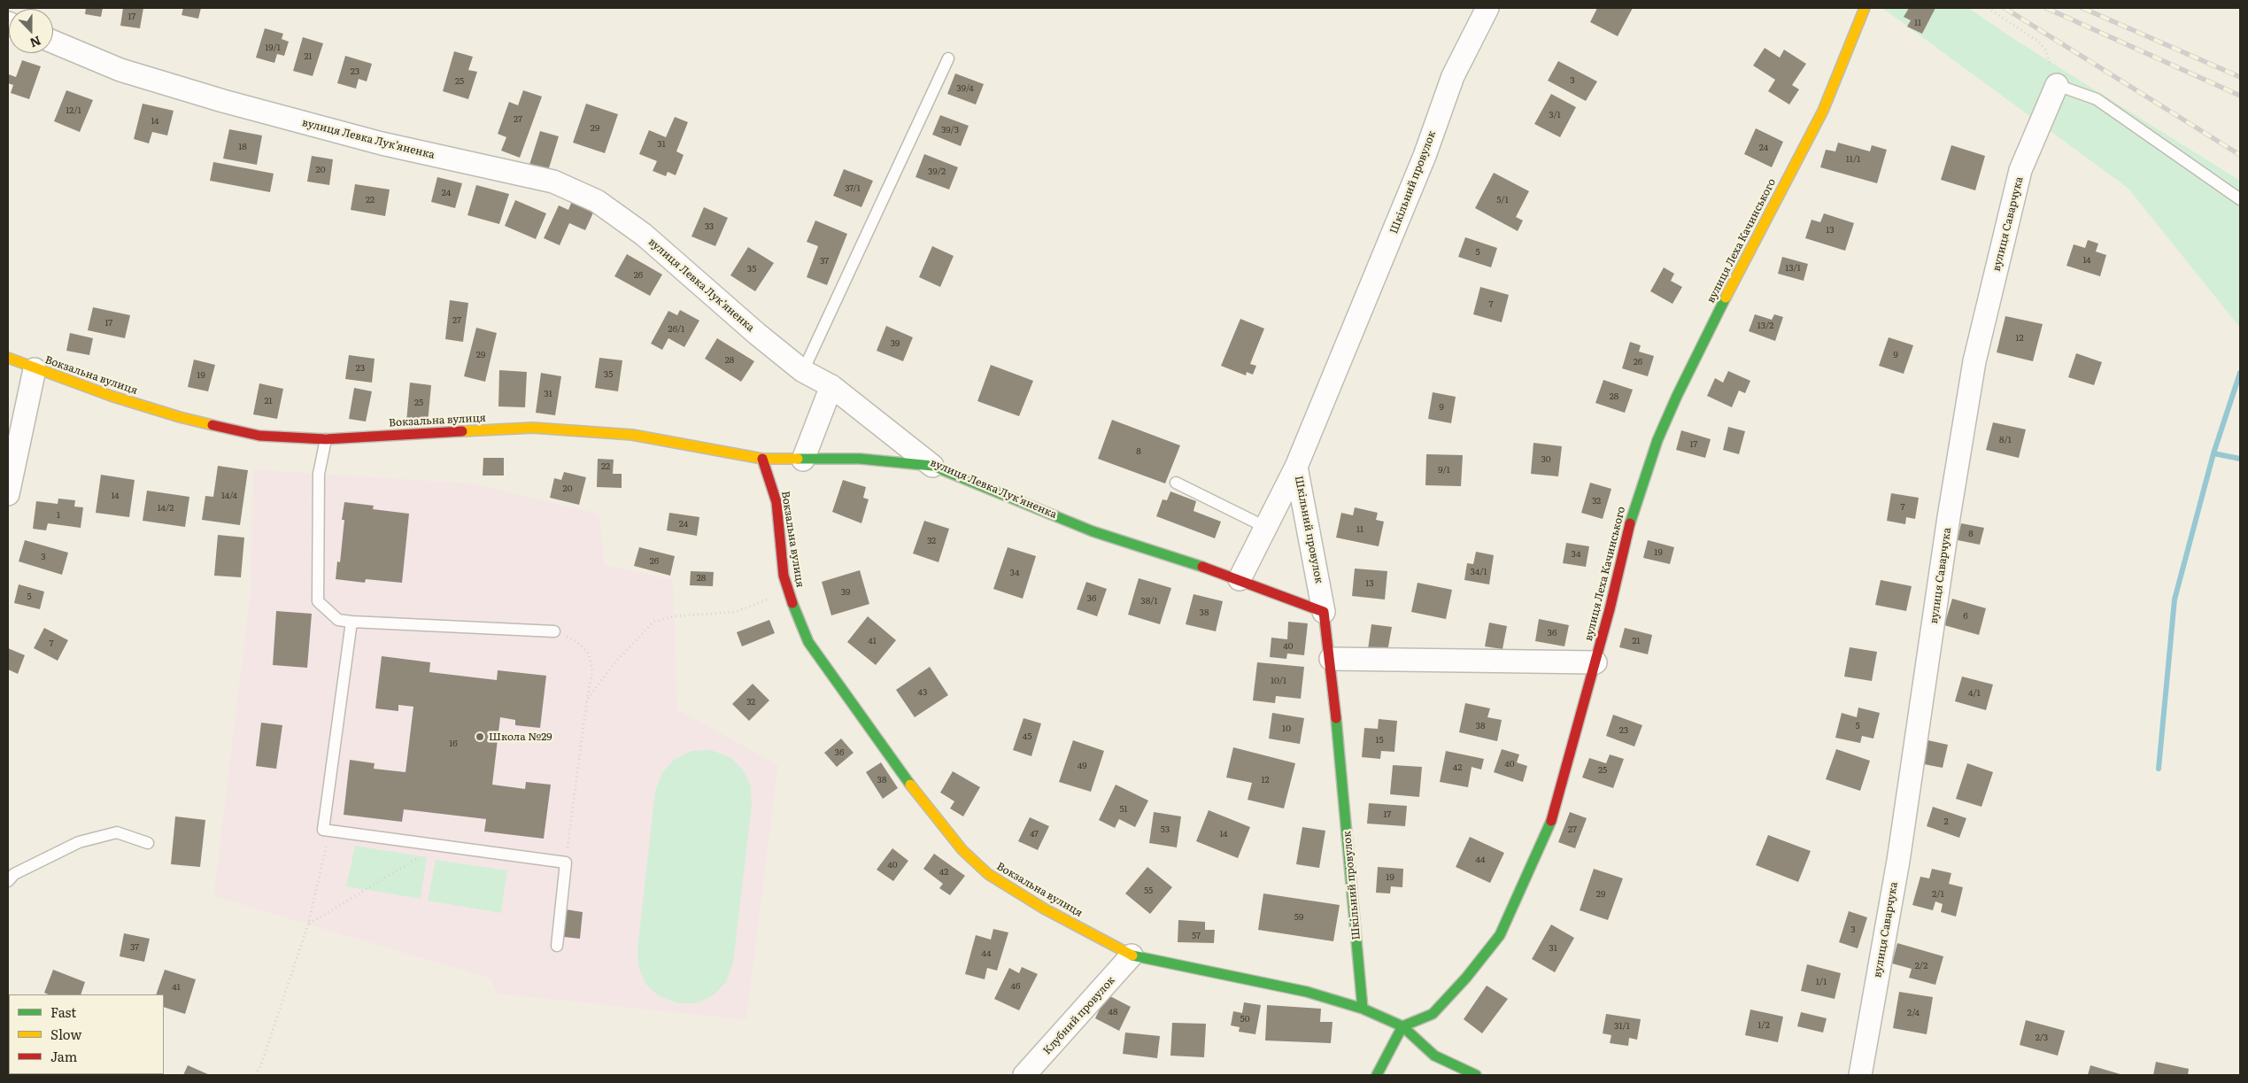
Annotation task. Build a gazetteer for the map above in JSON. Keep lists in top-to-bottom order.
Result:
{
  "streets": {
    "street": [
      "вулиця Левка Лукʼяненка",
      "Шкільний провулок",
      "вулиця Саварчука",
      "вулиця Леха Качинського",
      "Вокзальна вулиця",
      "Клубний провулок"
    ]
  },
  "crossings": [
    ["вулиця Левка Лукʼяненка", "Шкільний провулок"],
    ["Шкільний провулок", "Вокзальна вулиця"],
    ["вулиця Леха Качинського", "Вокзальна вулиця"],
    ["Вокзальна вулиця", "Клубний провулок"]
  ],
  "places": ["Школа №29"],
  "house_numbers": [
    "17",
    "11",
    "19/1",
    "21",
    "23",
    "3",
    "25",
    "39/4",
    "12/1",
    "3/1",
    "27",
    "14",
    "29",
    "39/3",
    "31",
    "18",
    "24",
    "11/1",
    "20",
    "39/2",
    "37/1",
    "24",
    "22",
    "5/1",
    "33",
    "13",
    "5",
    "14",
    "37",
    "13/1",
    "35",
    "26",
    "7",
    "27",
    "17",
    "13/2",
    "26/1",
    "12",
    "39",
    "29",
    "9",
    "28",
    "26",
    "23",
    "35",
    "19",
    "31",
    "28",
    "21",
    "25",
    "9",
    "8/1",
    "17",
    "8",
    "30",
    "22",
    "9/1",
    "20",
    "14",
    "14/4",
    "32",
    "7",
    "14/2",
    "1",
    "24",
    "11",
    "8",
    "32",
    "19",
    "34",
    "3",
    "26",
    "34/1",
    "34",
    "28",
    "13",
    "39",
    "5",
    "36",
    "38/1",
    "38",
    "6",
    "36",
    "41",
    "21",
    "7",
    "40",
    "10/1",
    "43",
    "4/1",
    "32",
    "38",
    "5",
    "10",
    "23",
    "45",
    "15",
    "16",
    "36",
    "40",
    "49",
    "42",
    "25",
    "38",
    "12",
    "51",
    "17",
    "2",
    "53",
    "27",
    "47",
    "14",
    "44",
    "40",
    "42",
    "19",
    "55",
    "29",
    "2/1",
    "59",
    "3",
    "57",
    "37",
    "31",
    "44",
    "2/2",
    "1/1",
    "46",
    "41",
    "48",
    "2/4",
    "50",
    "1/2",
    "31/1",
    "2/3"
  ],
  "legend": ["Fast", "Slow", "Jam"],
  "north": "bottom"
}
